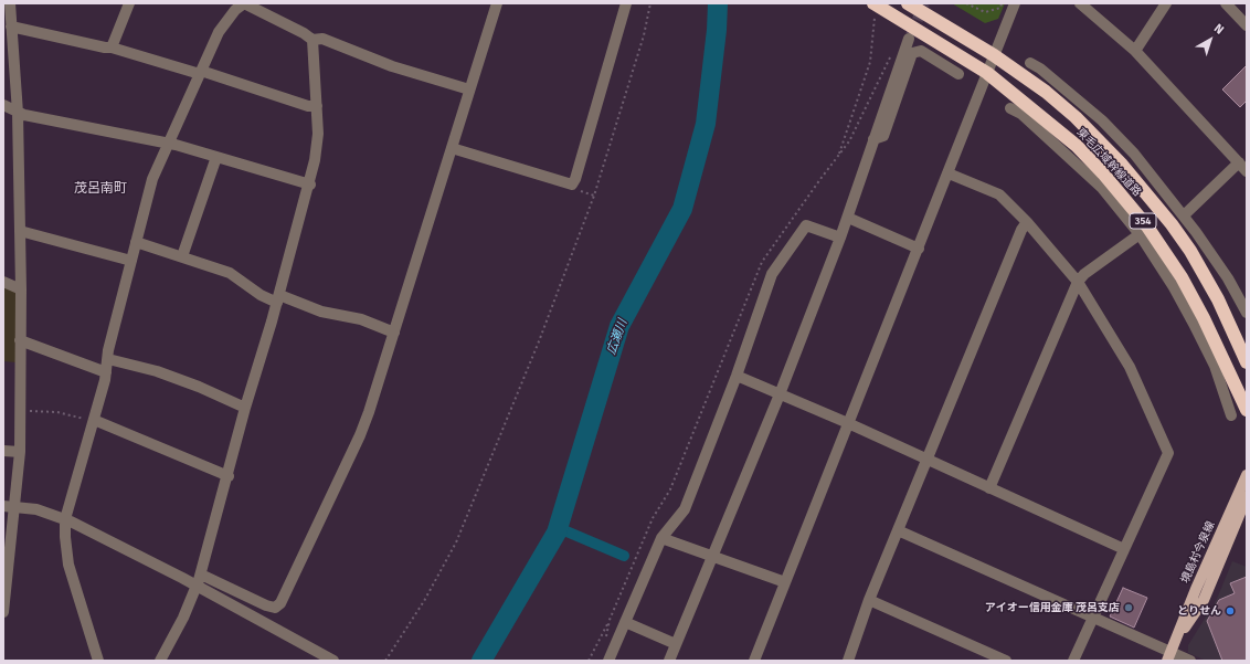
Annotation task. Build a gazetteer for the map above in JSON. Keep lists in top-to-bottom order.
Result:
{
  "streets": {
    "highway": ["東毛広域幹線道路", "354"],
    "main road": ["境島村今泉線"]
  },
  "districts": ["茂呂南町"],
  "water": ["広瀬川"],
  "places": ["アイオー信用金庫 茂呂支店", "とりせん"],
  "north": "top right"
}
